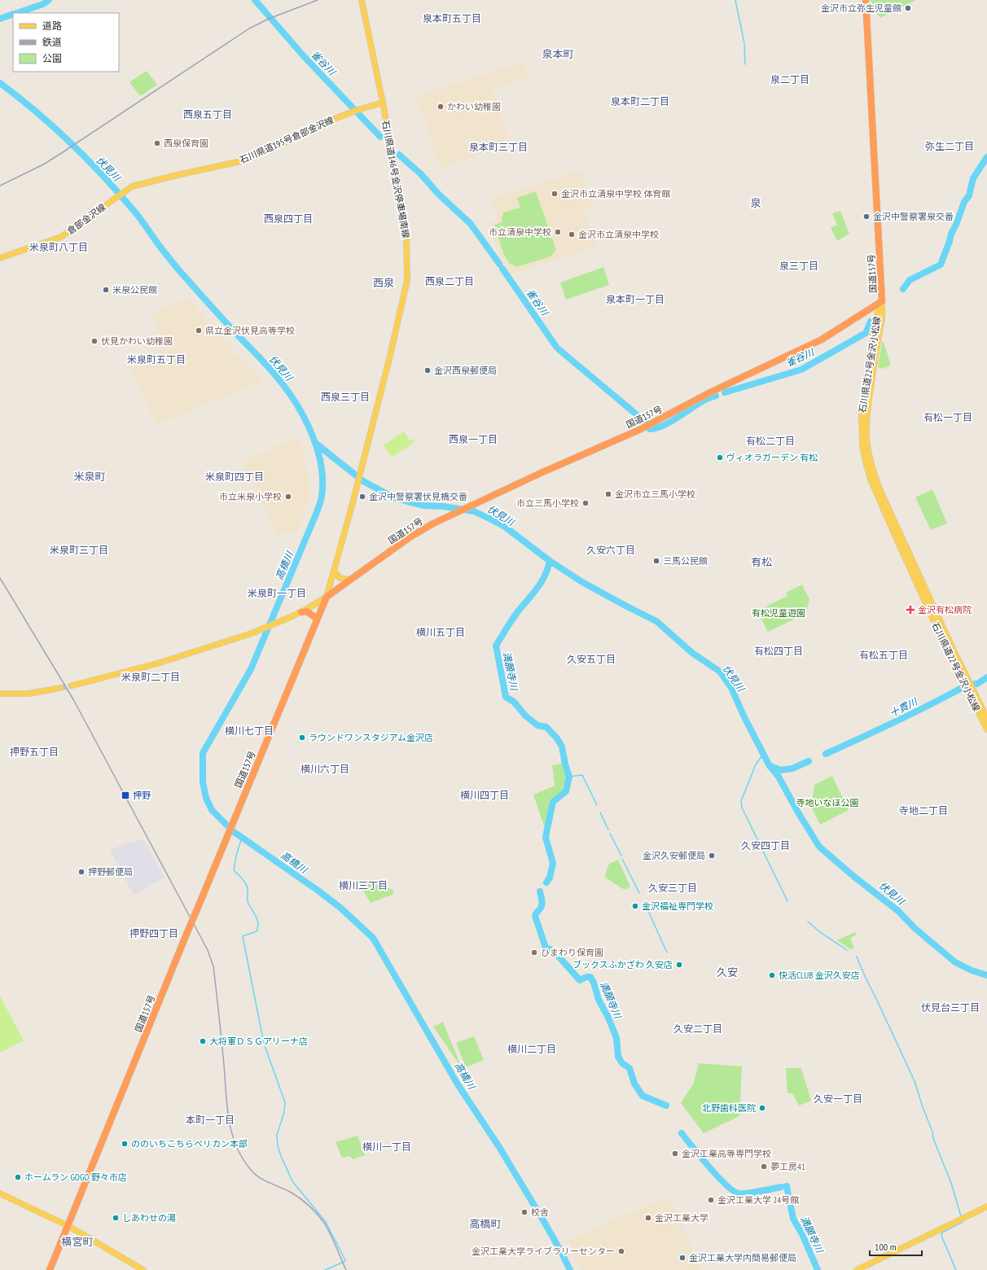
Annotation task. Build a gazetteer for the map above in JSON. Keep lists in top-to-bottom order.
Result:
{
  "streets": {
    "highway": ["国道157号"],
    "main road": [
      "石川県道195号倉部金沢線",
      "石川県道146号金沢停車場南線",
      "倉部金沢線",
      "石川県道22号金沢小松線"
    ]
  },
  "crossings": [
    ["石川県道195号倉部金沢線", "石川県道146号金沢停車場南線"],
    ["石川県道195号倉部金沢線", "倉部金沢線"],
    ["国道157号", "石川県道22号金沢小松線"]
  ],
  "districts": [
    "泉本町五丁目",
    "泉本町",
    "泉二丁目",
    "泉本町二丁目",
    "西泉五丁目",
    "弥生二丁目",
    "泉本町三丁目",
    "泉",
    "西泉四丁目",
    "米泉町八丁目",
    "泉三丁目",
    "西泉二丁目",
    "西泉",
    "泉本町一丁目",
    "米泉町五丁目",
    "西泉三丁目",
    "有松一丁目",
    "西泉一丁目",
    "有松二丁目",
    "米泉町",
    "米泉町四丁目",
    "米泉町三丁目",
    "久安六丁目",
    "有松",
    "米泉町一丁目",
    "横川五丁目",
    "有松四丁目",
    "有松五丁目",
    "久安五丁目",
    "米泉町二丁目",
    "横川七丁目",
    "押野五丁目",
    "横川六丁目",
    "横川四丁目",
    "寺地二丁目",
    "久安四丁目",
    "横川三丁目",
    "久安三丁目",
    "押野四丁目",
    "久安",
    "伏見台三丁目",
    "久安二丁目",
    "横川二丁目",
    "久安一丁目",
    "本町一丁目",
    "横川一丁目",
    "高橋町",
    "横宮町"
  ],
  "water": [
    "雀谷川",
    "伏見川",
    "高橋川",
    "満願寺川",
    "十貫川"
  ],
  "parks": ["有松児童遊園", "寺地いなほ公園"],
  "places": {
    "other": [
      "金沢市立弥生児童館",
      "かわい幼稚園",
      "西泉保育園",
      "金沢市立清泉中学校 体育館",
      "金沢中警察署泉交番",
      "市立清泉中学校",
      "金沢市立清泉中学校",
      "米泉公民館",
      "県立金沢伏見高等学校",
      "伏見かわい幼稚園",
      "金沢西泉郵便局",
      "ヴィオラガーデン 有松",
      "金沢市立三馬小学校",
      "市立米泉小学校",
      "金沢中警察署伏見橋交番",
      "市立三馬小学校",
      "三馬公民館",
      "ラウンドワンスタジアム金沢店",
      "金沢久安郵便局",
      "押野郵便局",
      "金沢福祉専門学校",
      "ひまわり保育園",
      "ブックスふかざわ 久安店",
      "快活CLUB 金沢久安店",
      "大将軍ＤＳＧアリーナ店",
      "北野歯科医院",
      "ののいちこちらペリカン本部",
      "金沢工業高等専門学校",
      "夢工房41",
      "ホームラン GOGO 野々市店",
      "金沢工業大学 24号館",
      "校舎",
      "しあわせの湯",
      "金沢工業大学",
      "金沢工業大学ライブラリーセンター",
      "金沢工業大学内簡易郵便局"
    ],
    "health": ["金沢有松病院"],
    "transit": ["押野"]
  },
  "legend": ["道路", "鉄道", "公園"],
  "scale_bar": "100 m"
}
